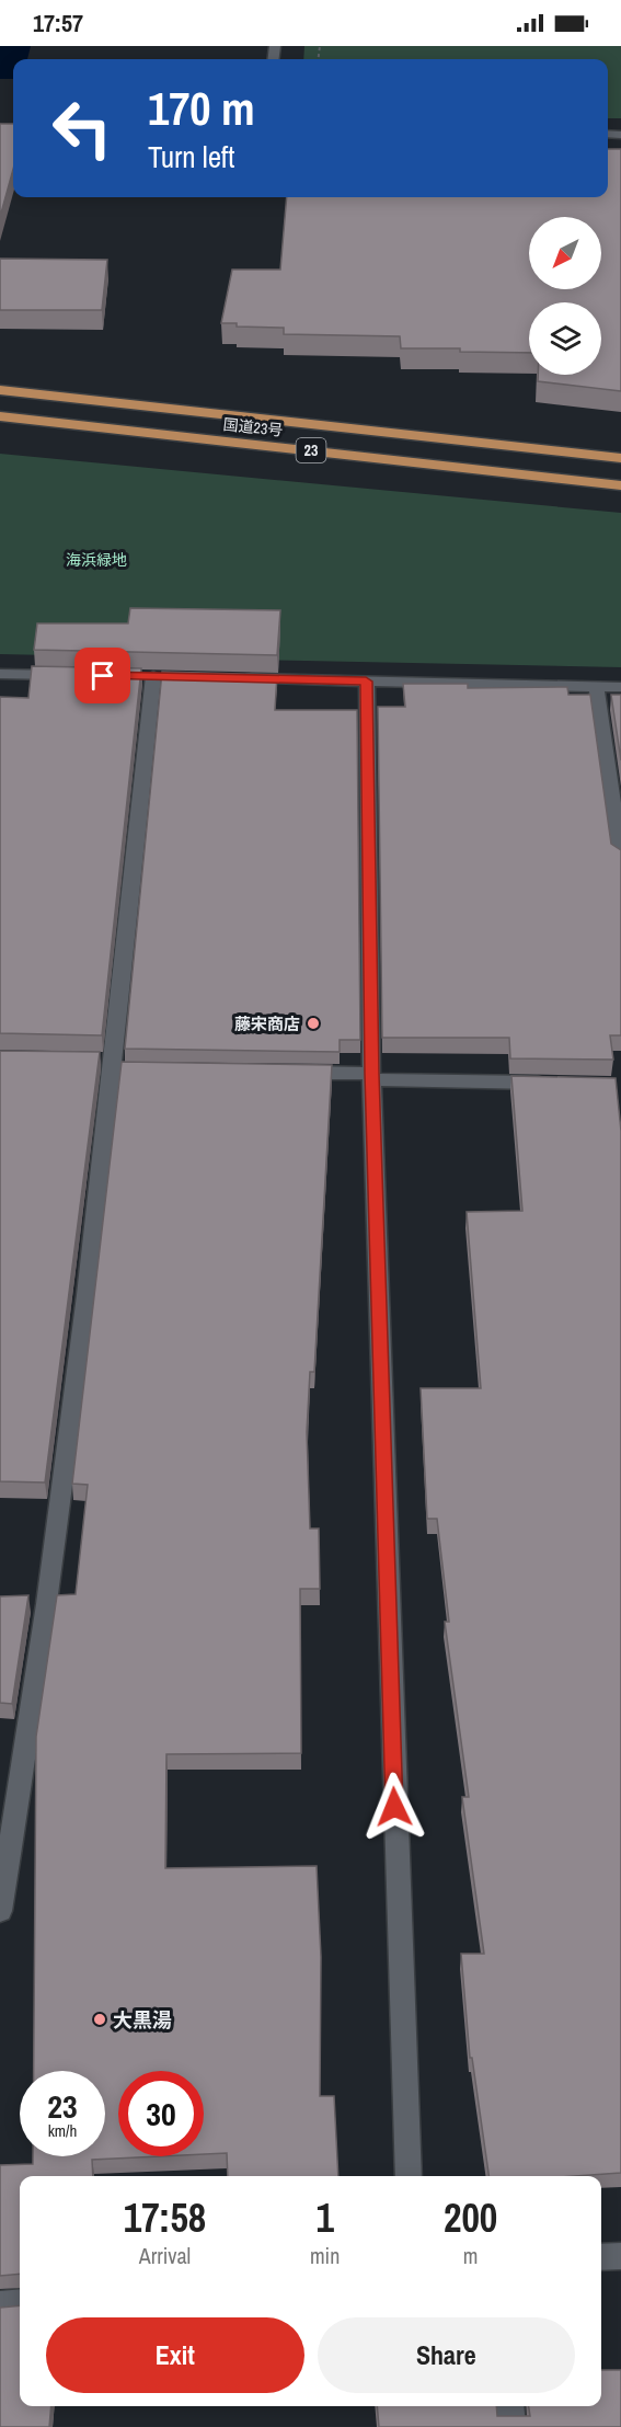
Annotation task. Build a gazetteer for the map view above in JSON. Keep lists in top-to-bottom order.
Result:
{
  "streets": {
    "highway": ["国道23号", "23"]
  },
  "parks": ["海浜緑地"],
  "places": ["藤宋商店", "大黒湯"],
  "north": "bottom left",
  "page": {
    "status": "17:57",
    "turn": ["170 m", "Turn left"],
    "speed": "23 km/h",
    "limit": "30",
    "eta": [
      "17:58",
      "Arrival",
      "1",
      "min",
      "200",
      "m"
    ],
    "buttons": ["Exit", "Share"]
  }
}
